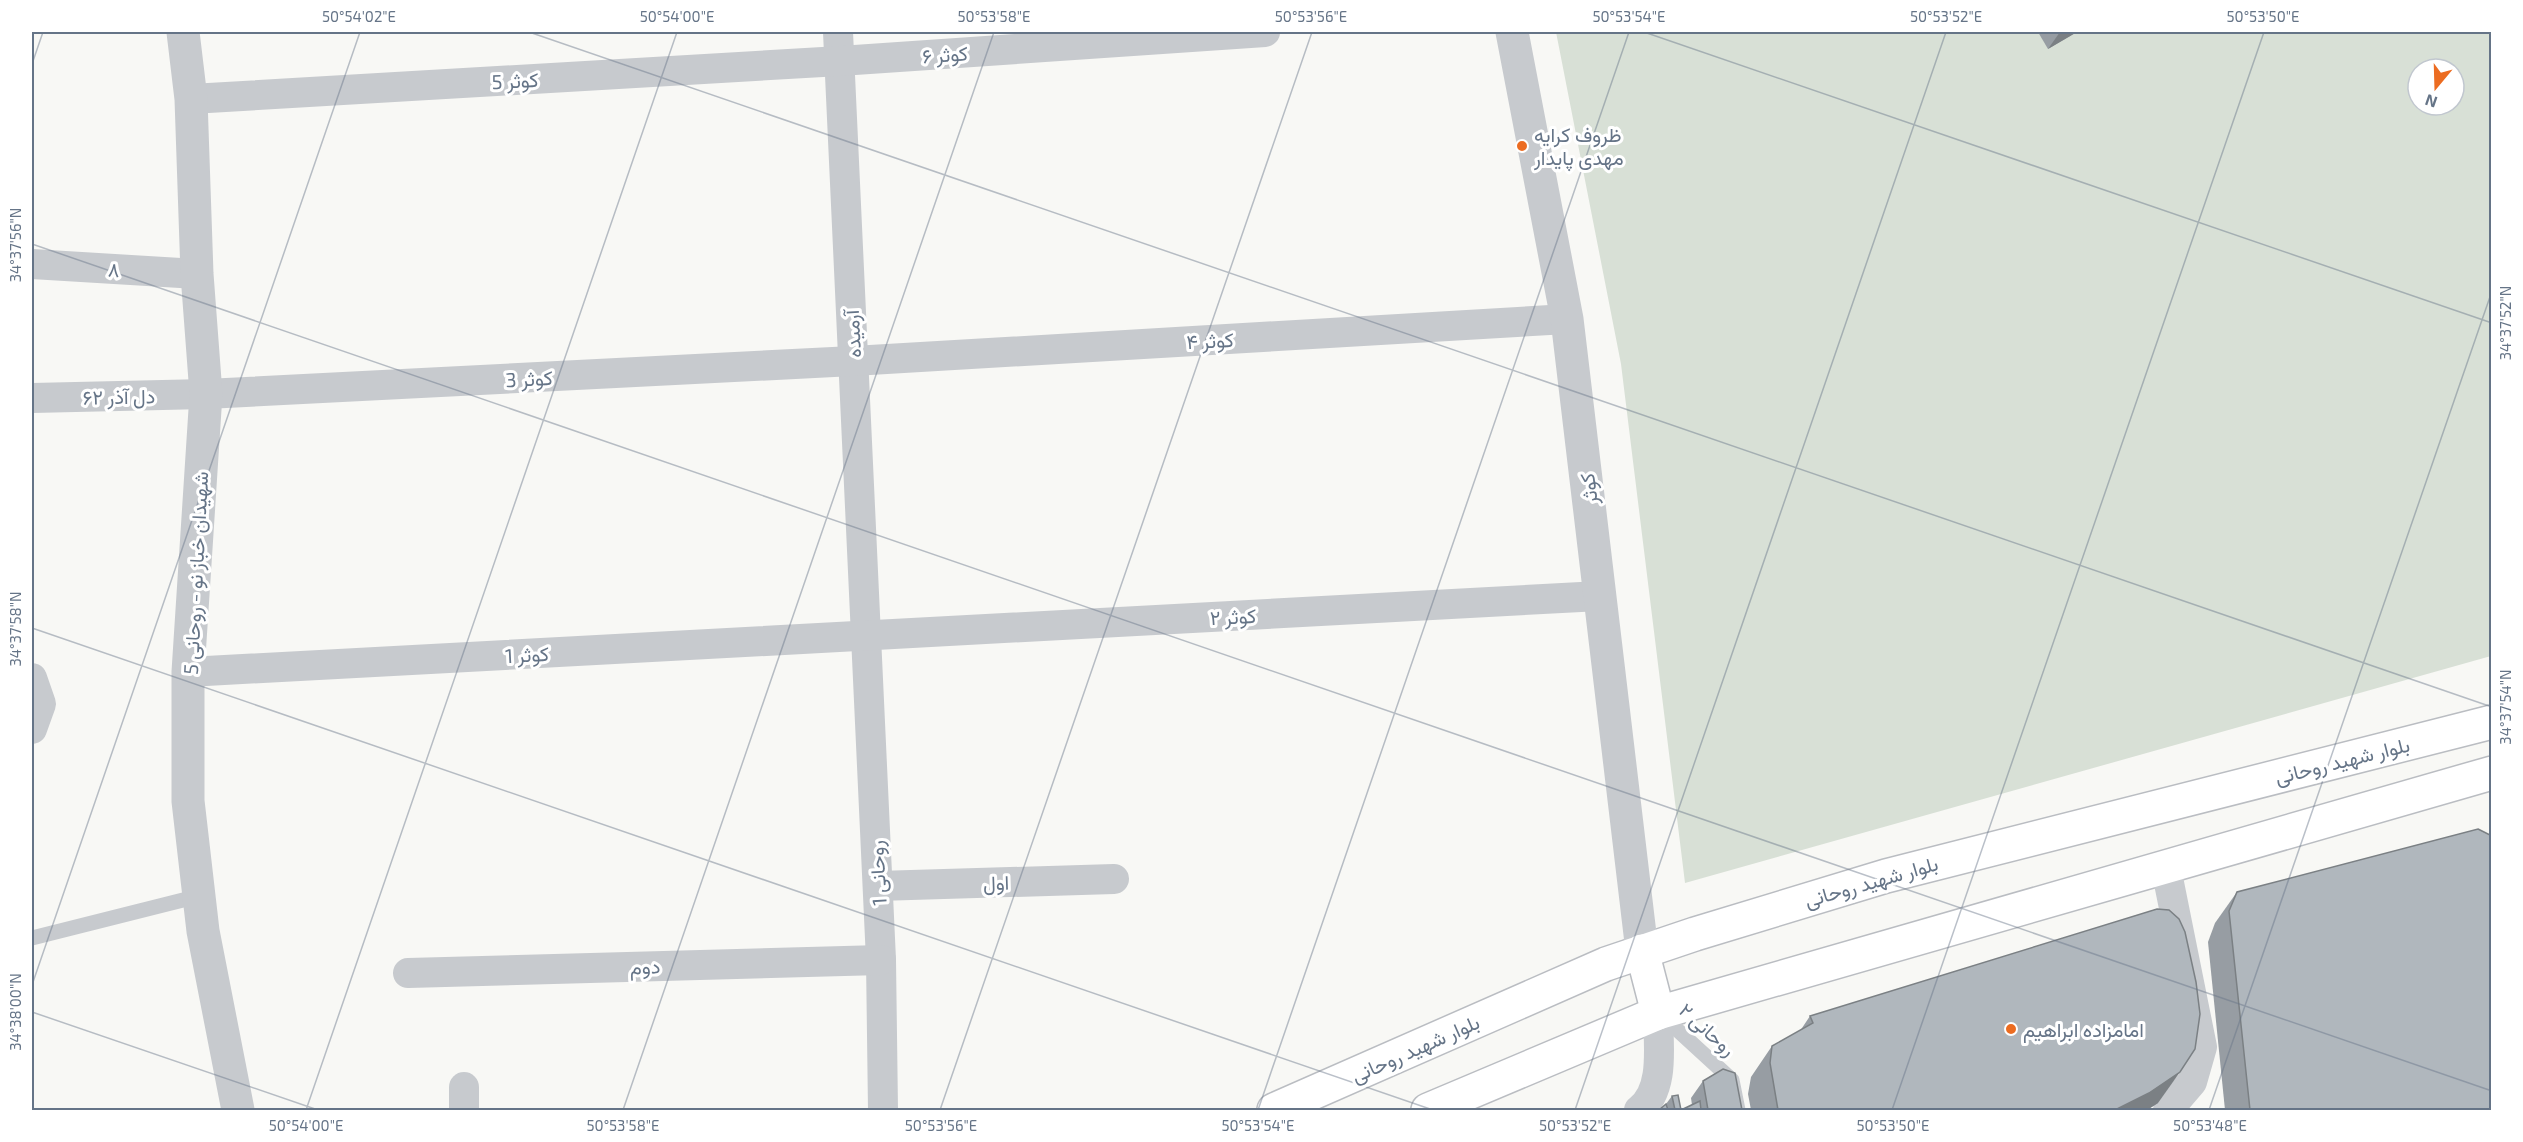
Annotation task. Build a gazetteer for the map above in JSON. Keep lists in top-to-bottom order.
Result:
{
  "streets": {
    "main road": ["بلوار شهید روحانی"],
    "street": [
      "کوثر ۶",
      "کوثر 5",
      "۸",
      "آرمیده",
      "کوثر ۴",
      "کوثر 3",
      "دل آذر ۶۲",
      "کوثر",
      "شهیدان خباز نو - روحانی 5",
      "کوثر ۲",
      "کوثر 1",
      "روحانی 1",
      "اول",
      "دوم"
    ],
    "lane": ["روحانی ۲"]
  },
  "crossings": [
    ["کوثر ۶", "کوثر 5"],
    ["کوثر ۶", "آرمیده"],
    ["کوثر 5", "آرمیده"],
    ["کوثر 5", "شهیدان خباز نو - روحانی 5"],
    ["۸", "شهیدان خباز نو - روحانی 5"],
    ["آرمیده", "کوثر ۴"],
    ["آرمیده", "کوثر 3"],
    ["آرمیده", "کوثر ۲"],
    ["آرمیده", "کوثر 1"],
    ["آرمیده", "روحانی 1"],
    ["کوثر ۴", "کوثر 3"],
    ["کوثر ۴", "کوثر"],
    ["کوثر 3", "دل آذر ۶۲"],
    ["کوثر 3", "شهیدان خباز نو - روحانی 5"],
    ["دل آذر ۶۲", "شهیدان خباز نو - روحانی 5"],
    ["کوثر", "کوثر ۲"],
    ["کوثر", "بلوار شهید روحانی"],
    ["شهیدان خباز نو - روحانی 5", "کوثر 1"],
    ["کوثر ۲", "کوثر 1"],
    ["کوثر ۲", "روحانی 1"],
    ["کوثر 1", "روحانی 1"],
    ["روحانی 1", "اول"],
    ["روحانی 1", "دوم"]
  ],
  "places": ["ظروف کرایه مهدی پایدار", "امامزاده ابراهیم"],
  "north": "bottom",
  "coordinates": [
    "50°54'02\"E",
    "50°54'00\"E",
    "50°53'58\"E",
    "50°53'56\"E",
    "50°53'54\"E",
    "50°53'52\"E",
    "50°53'50\"E",
    "34°37'56\"N",
    "34°37'52\"N",
    "34°37'58\"N",
    "34°37'54\"N",
    "34°38'00\"N",
    "50°53'48\"E"
  ]
}
